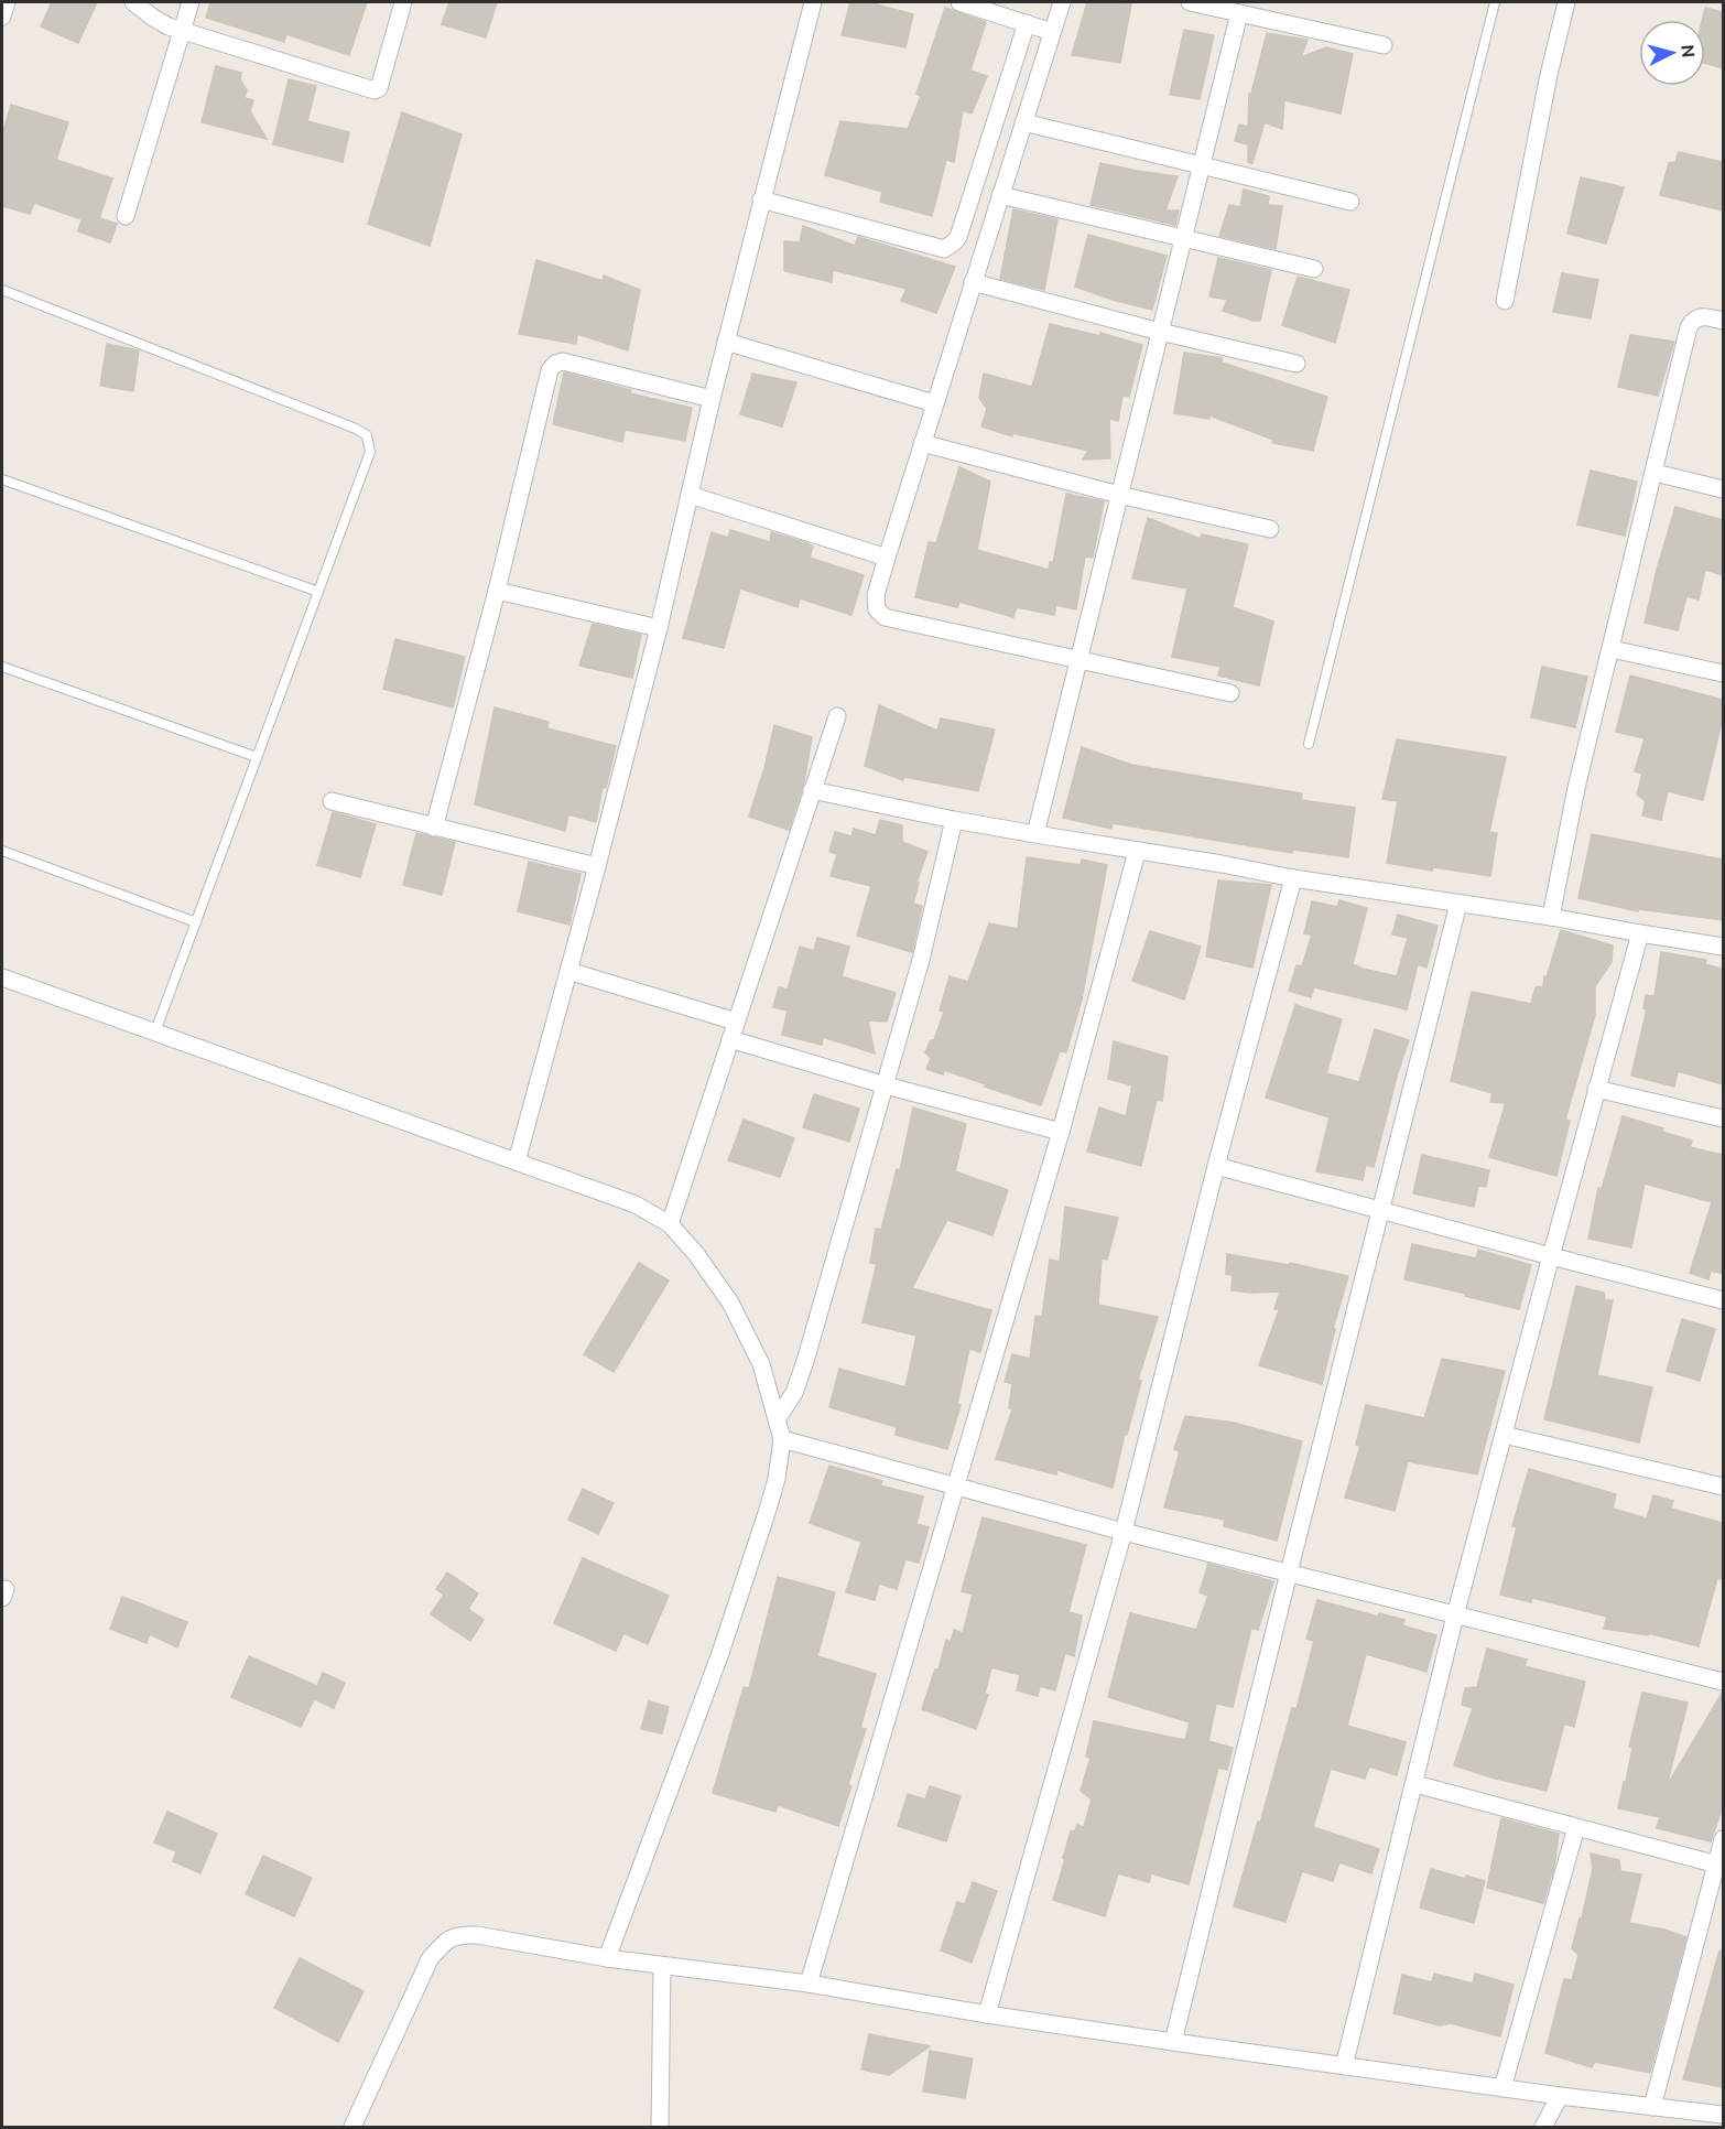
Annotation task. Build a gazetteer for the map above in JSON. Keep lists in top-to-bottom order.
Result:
{
  "north": "right"
}
